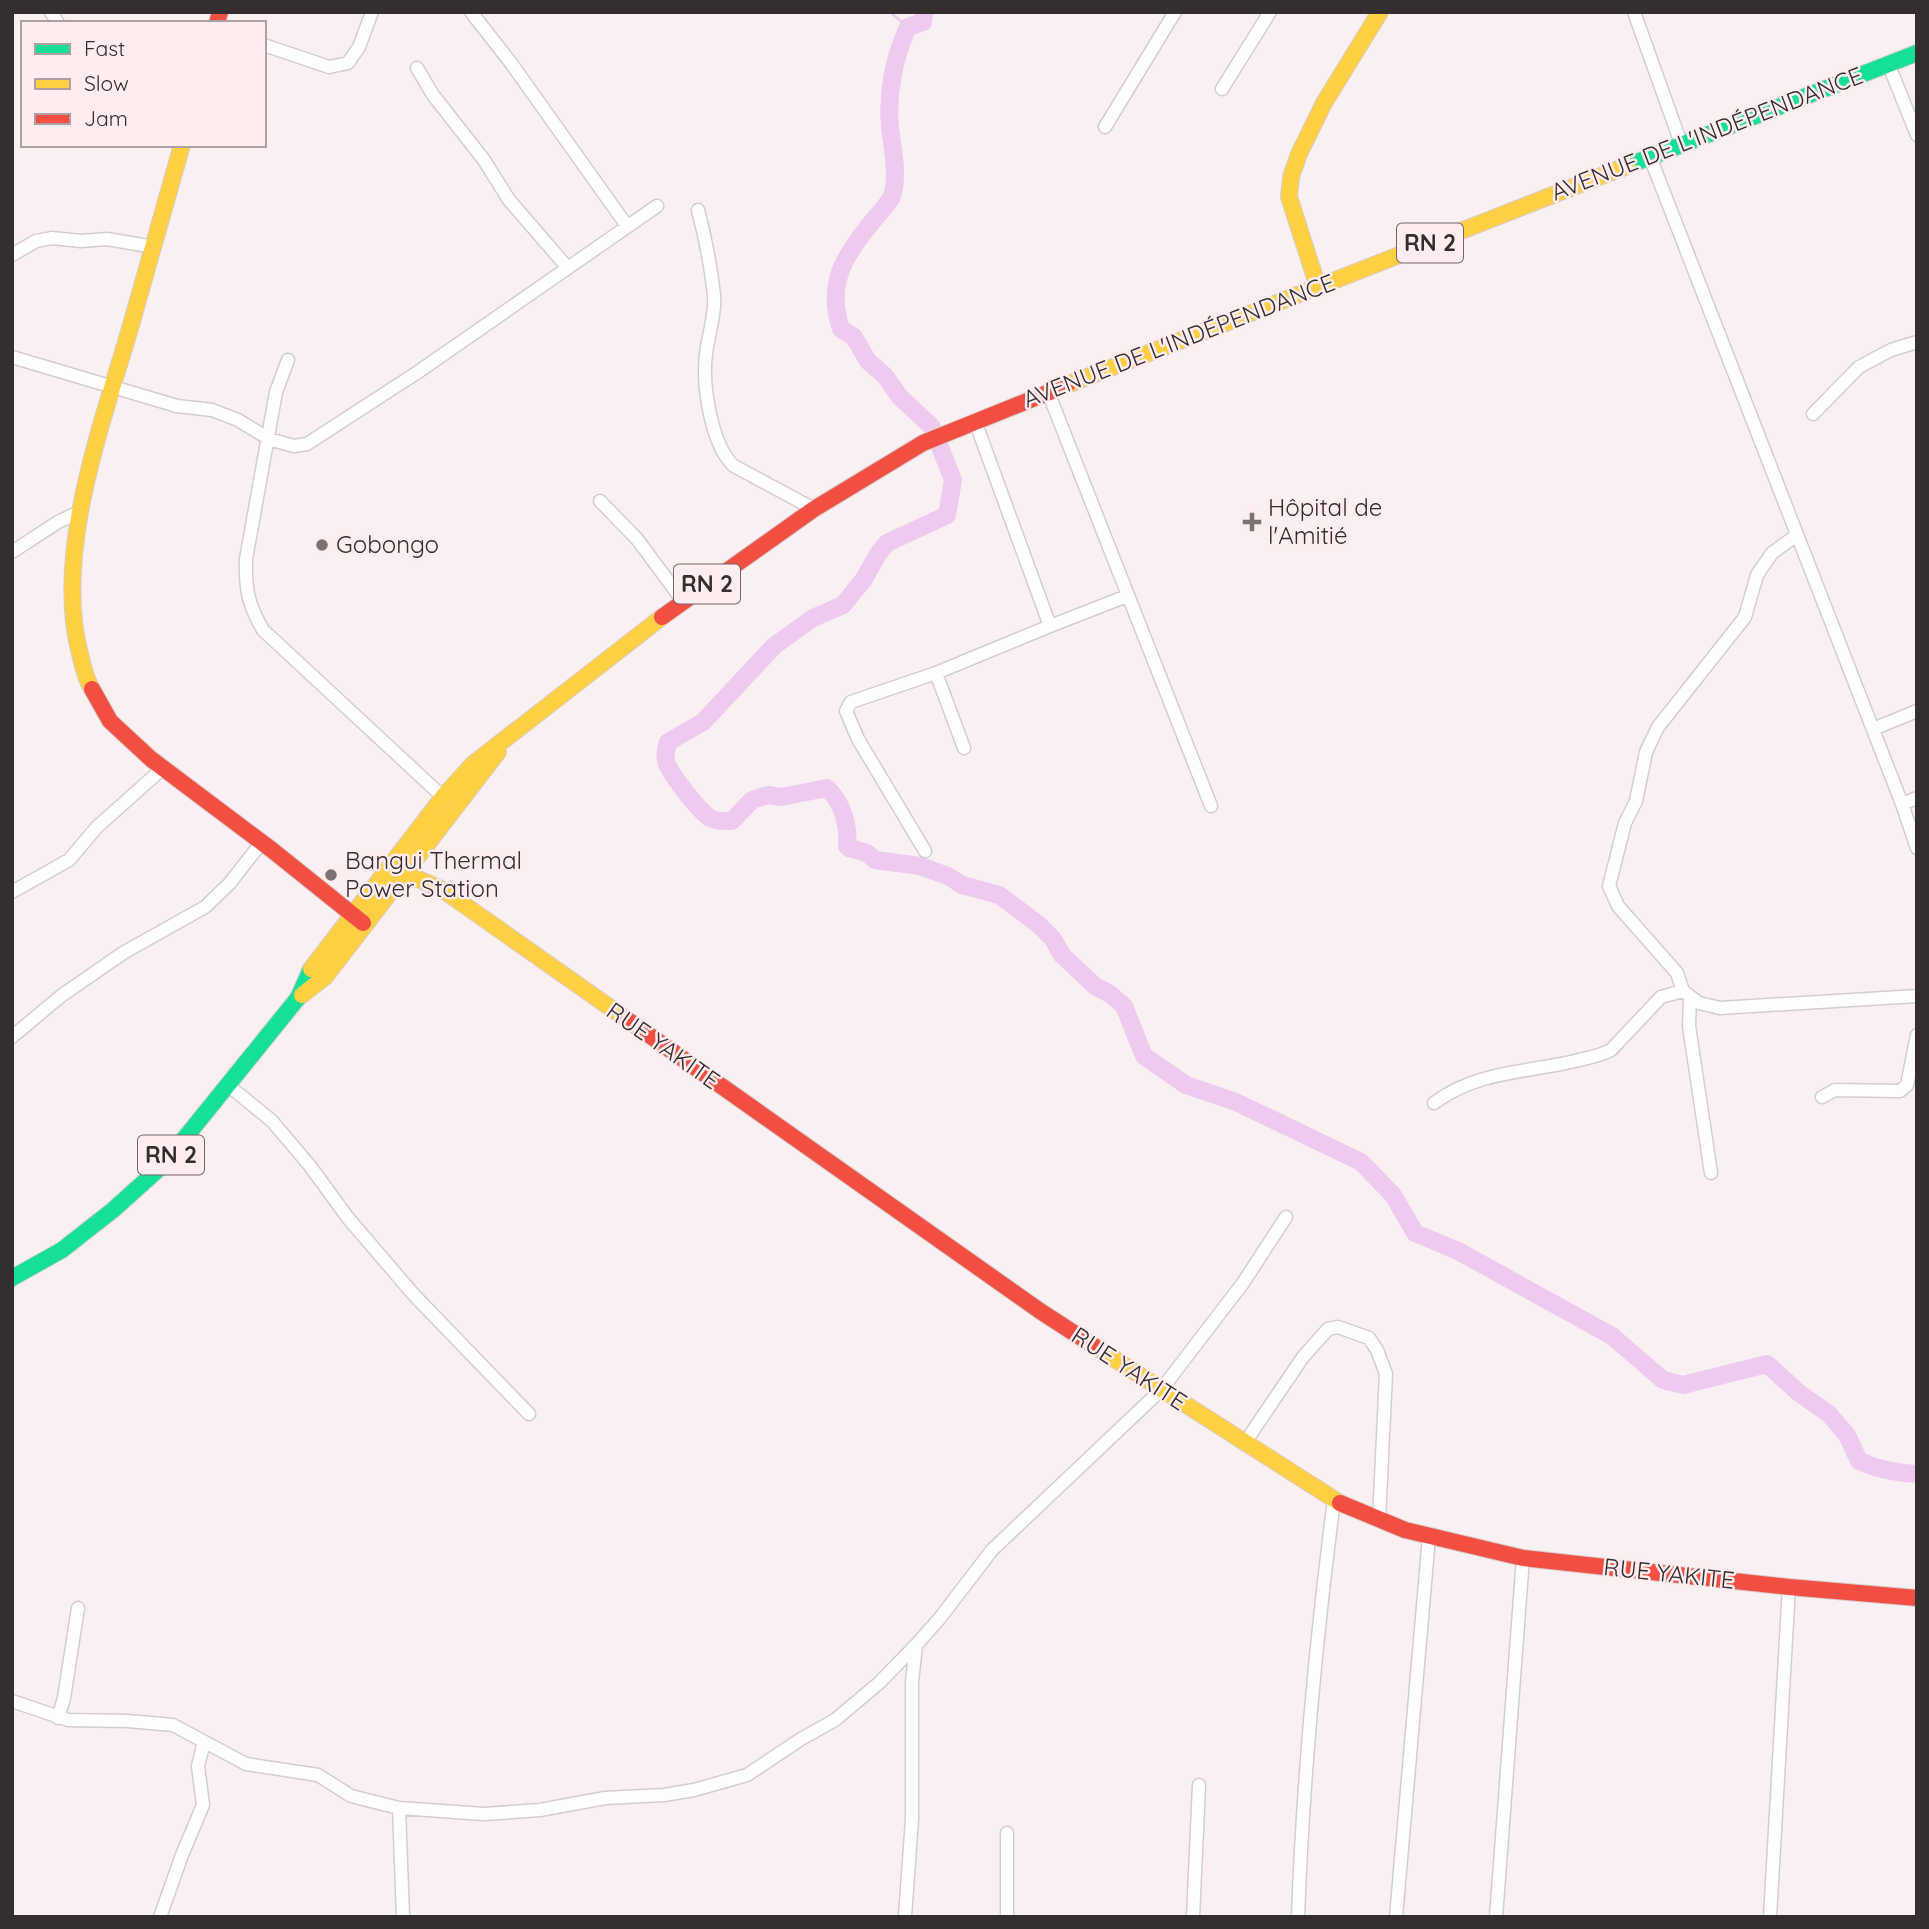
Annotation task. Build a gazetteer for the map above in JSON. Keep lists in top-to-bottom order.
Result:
{
  "streets": {
    "main road": ["AVENUE DE L'INDÉPENDANCE", "RN 2", "RUE YAKITE"]
  },
  "crossings": [
    ["AVENUE DE L'INDÉPENDANCE", "RUE YAKITE"]
  ],
  "places": {
    "health": ["Hôpital de l'Amitié"],
    "other": ["Gobongo", "Bangui Thermal Power Station"]
  },
  "legend": ["Fast", "Slow", "Jam"]
}
